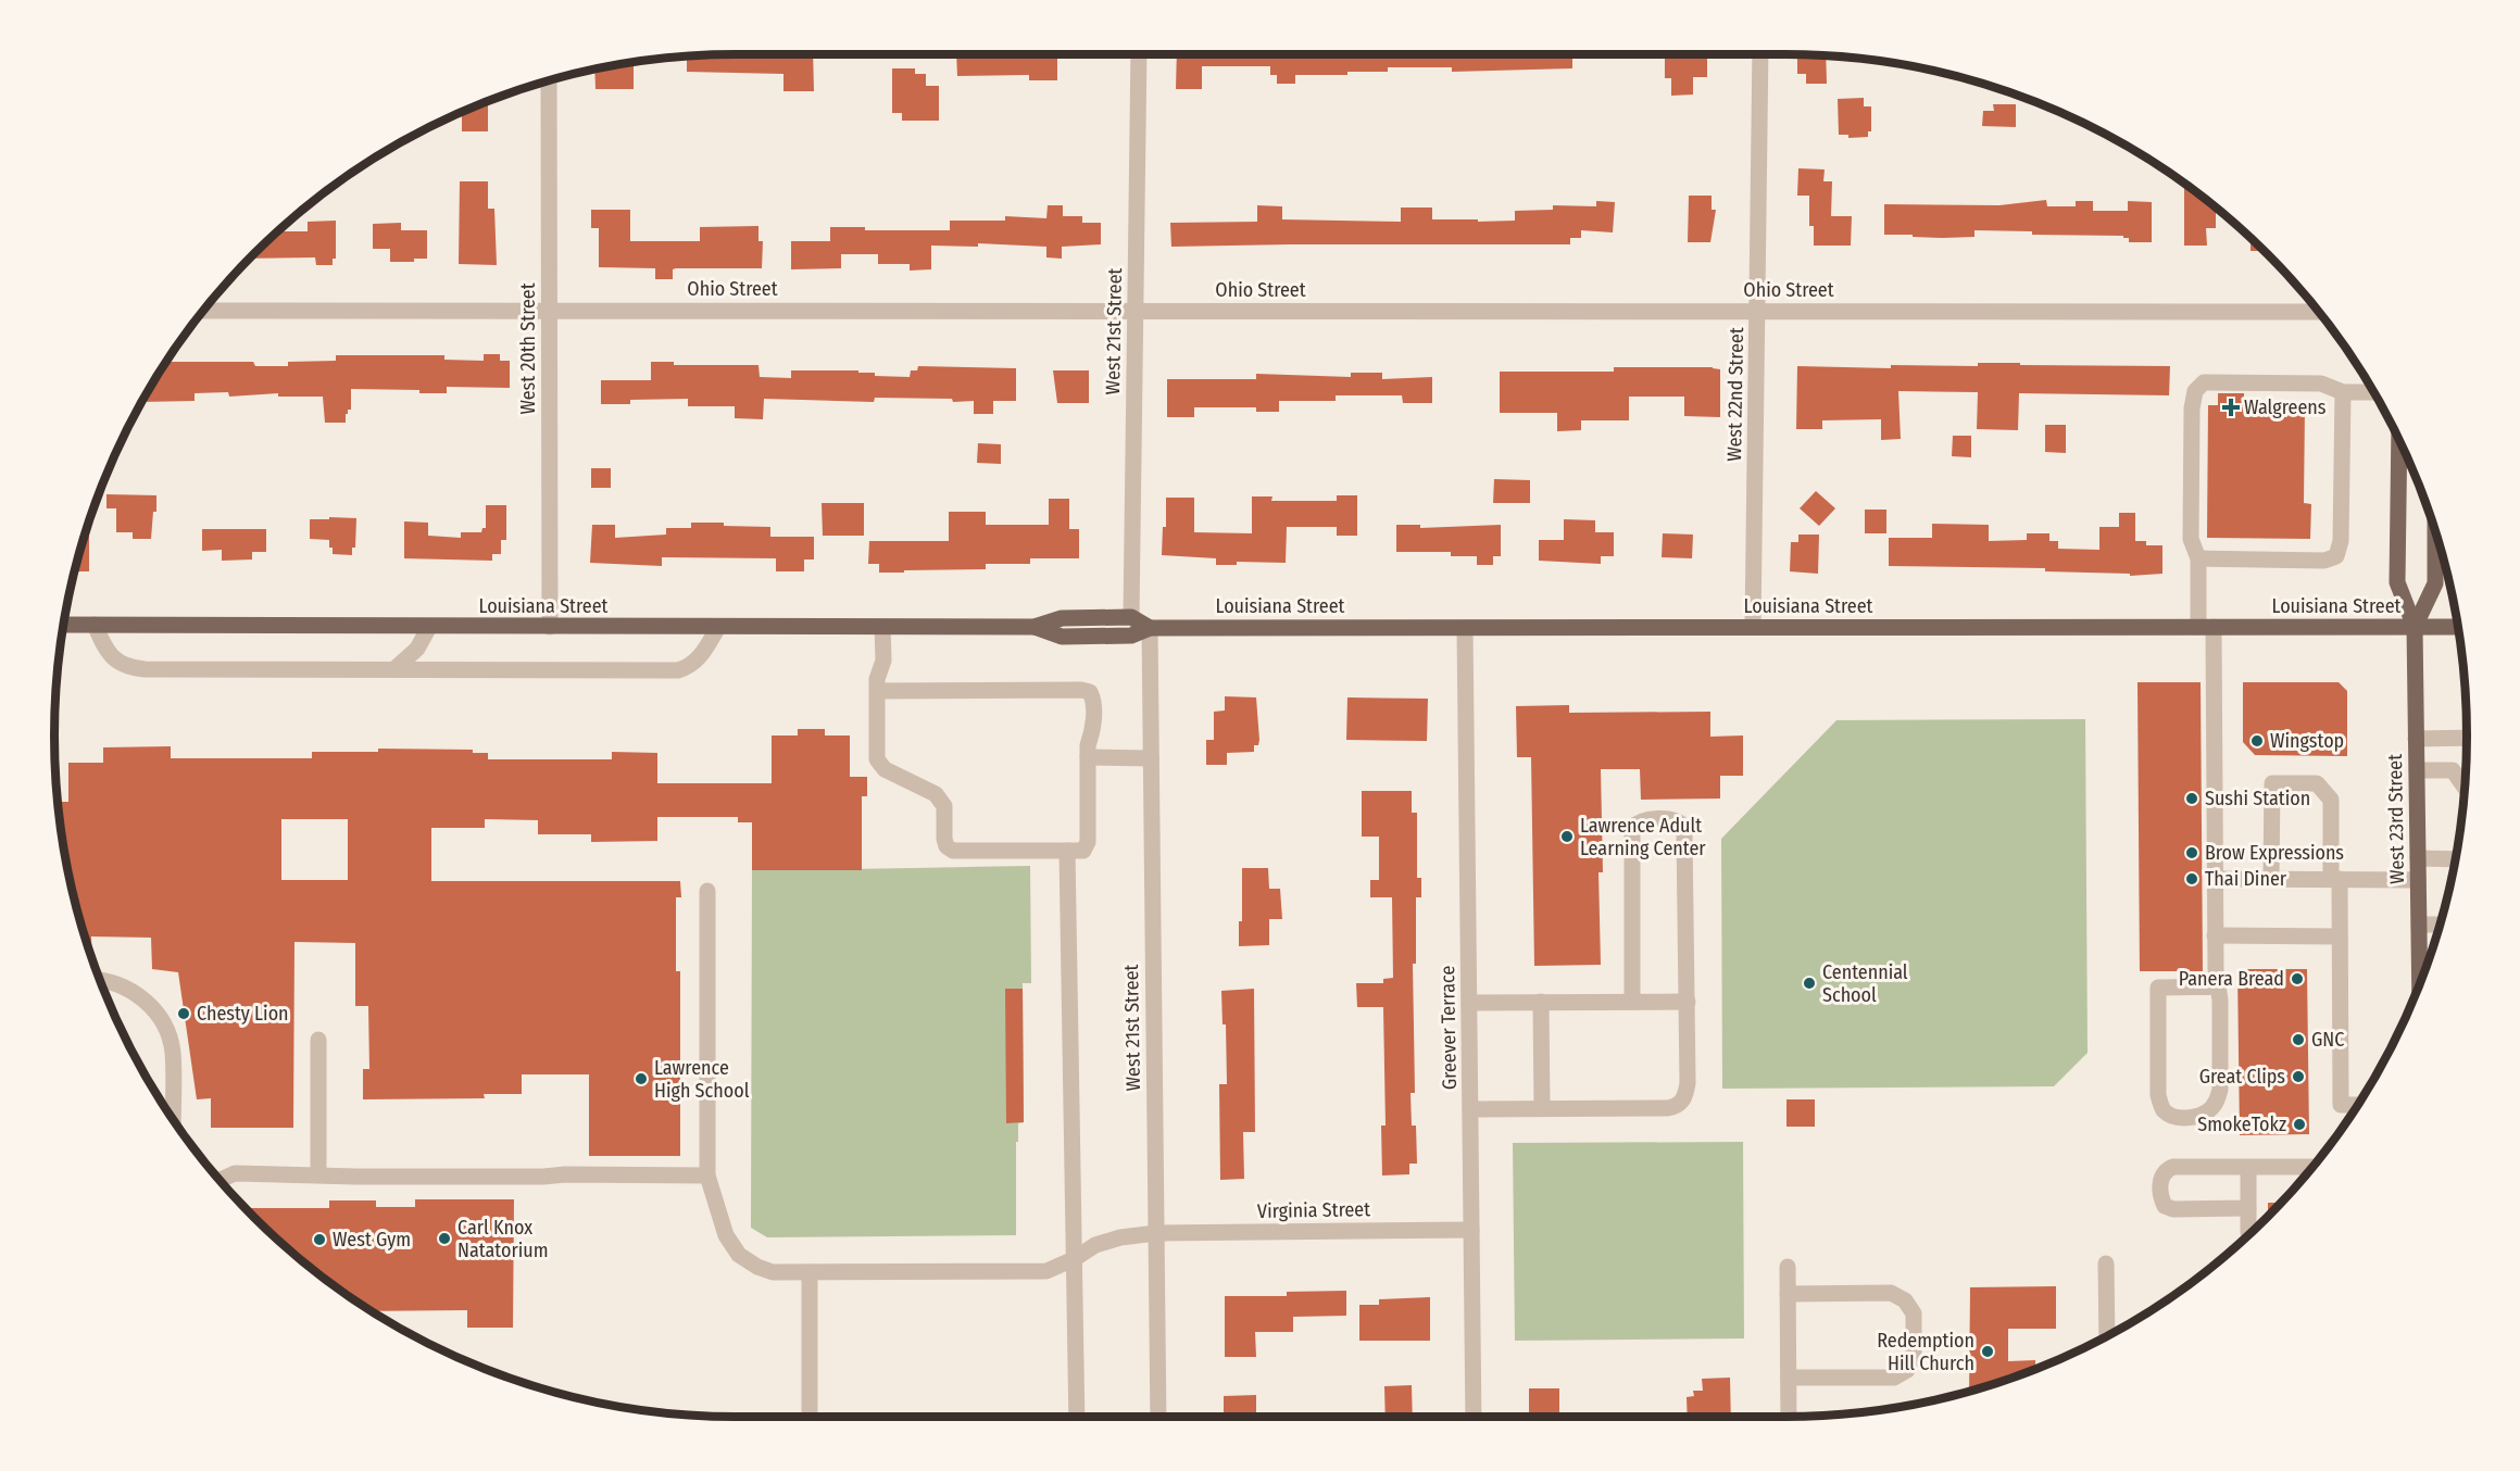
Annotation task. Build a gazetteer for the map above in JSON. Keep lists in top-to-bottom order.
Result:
{
  "streets": {
    "main road": ["Louisiana Street", "West 23rd Street"],
    "street": [
      "Ohio Street",
      "West 21st Street",
      "West 20th Street",
      "West 22nd Street",
      "Greever Terrace",
      "Virginia Street"
    ]
  },
  "crossings": [
    ["Ohio Street", "West 21st Street"],
    ["Ohio Street", "West 20th Street"],
    ["Ohio Street", "West 22nd Street"],
    ["West 21st Street", "Louisiana Street"],
    ["West 21st Street", "Virginia Street"],
    ["West 20th Street", "Louisiana Street"],
    ["West 22nd Street", "Louisiana Street"],
    ["Louisiana Street", "West 23rd Street"],
    ["Louisiana Street", "Greever Terrace"],
    ["Greever Terrace", "Virginia Street"]
  ],
  "places": {
    "health": ["Walgreens"],
    "other": [
      "Wingstop",
      "Sushi Station",
      "Lawrence Adult Learning Center",
      "Brow Expressions",
      "Thai Diner",
      "Panera Bread",
      "Centennial School",
      "Chesty Lion",
      "GNC",
      "Great Clips",
      "Lawrence High School",
      "SmokeTokz",
      "Carl Knox Natatorium",
      "West Gym",
      "Redemption Hill Church"
    ]
  }
}
